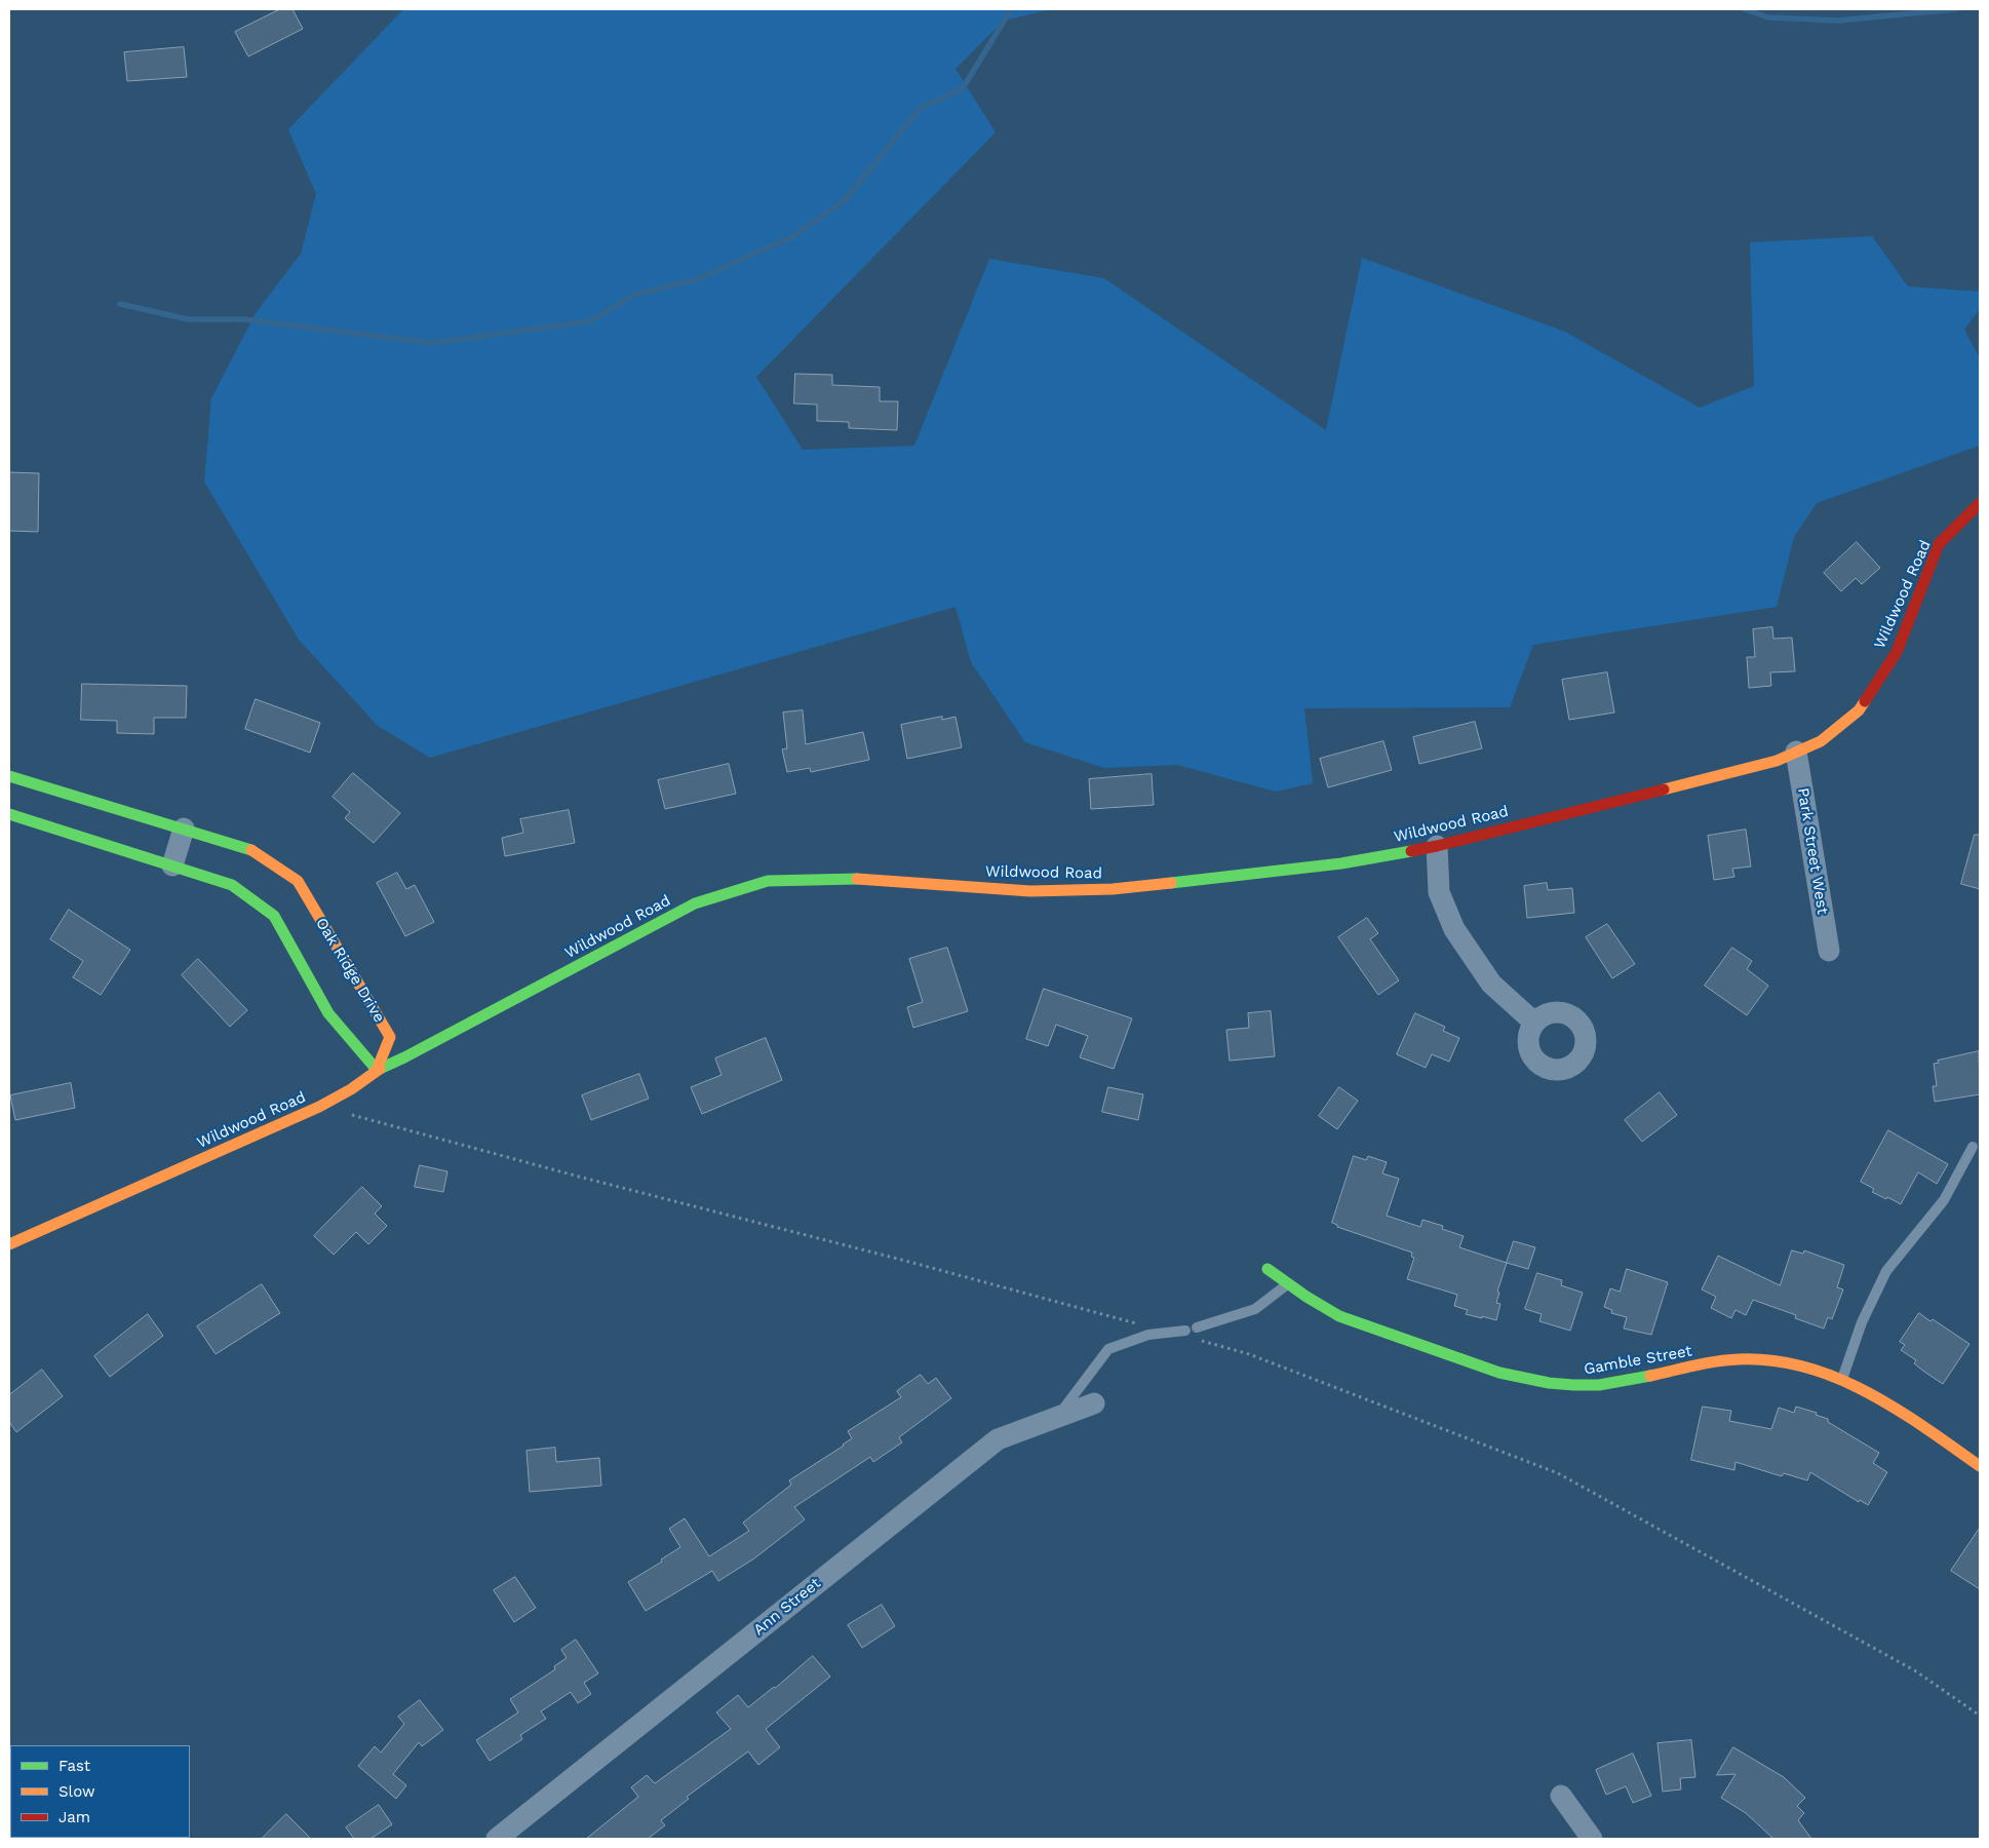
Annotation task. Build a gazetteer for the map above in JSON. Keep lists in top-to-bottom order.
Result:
{
  "streets": {
    "street": [
      "Wildwood Road",
      "Park Street West",
      "Oak Ridge Drive",
      "Gamble Street",
      "Ann Street"
    ]
  },
  "crossings": [
    ["Wildwood Road", "Park Street West"],
    ["Wildwood Road", "Oak Ridge Drive"]
  ],
  "legend": ["Fast", "Slow", "Jam"]
}
